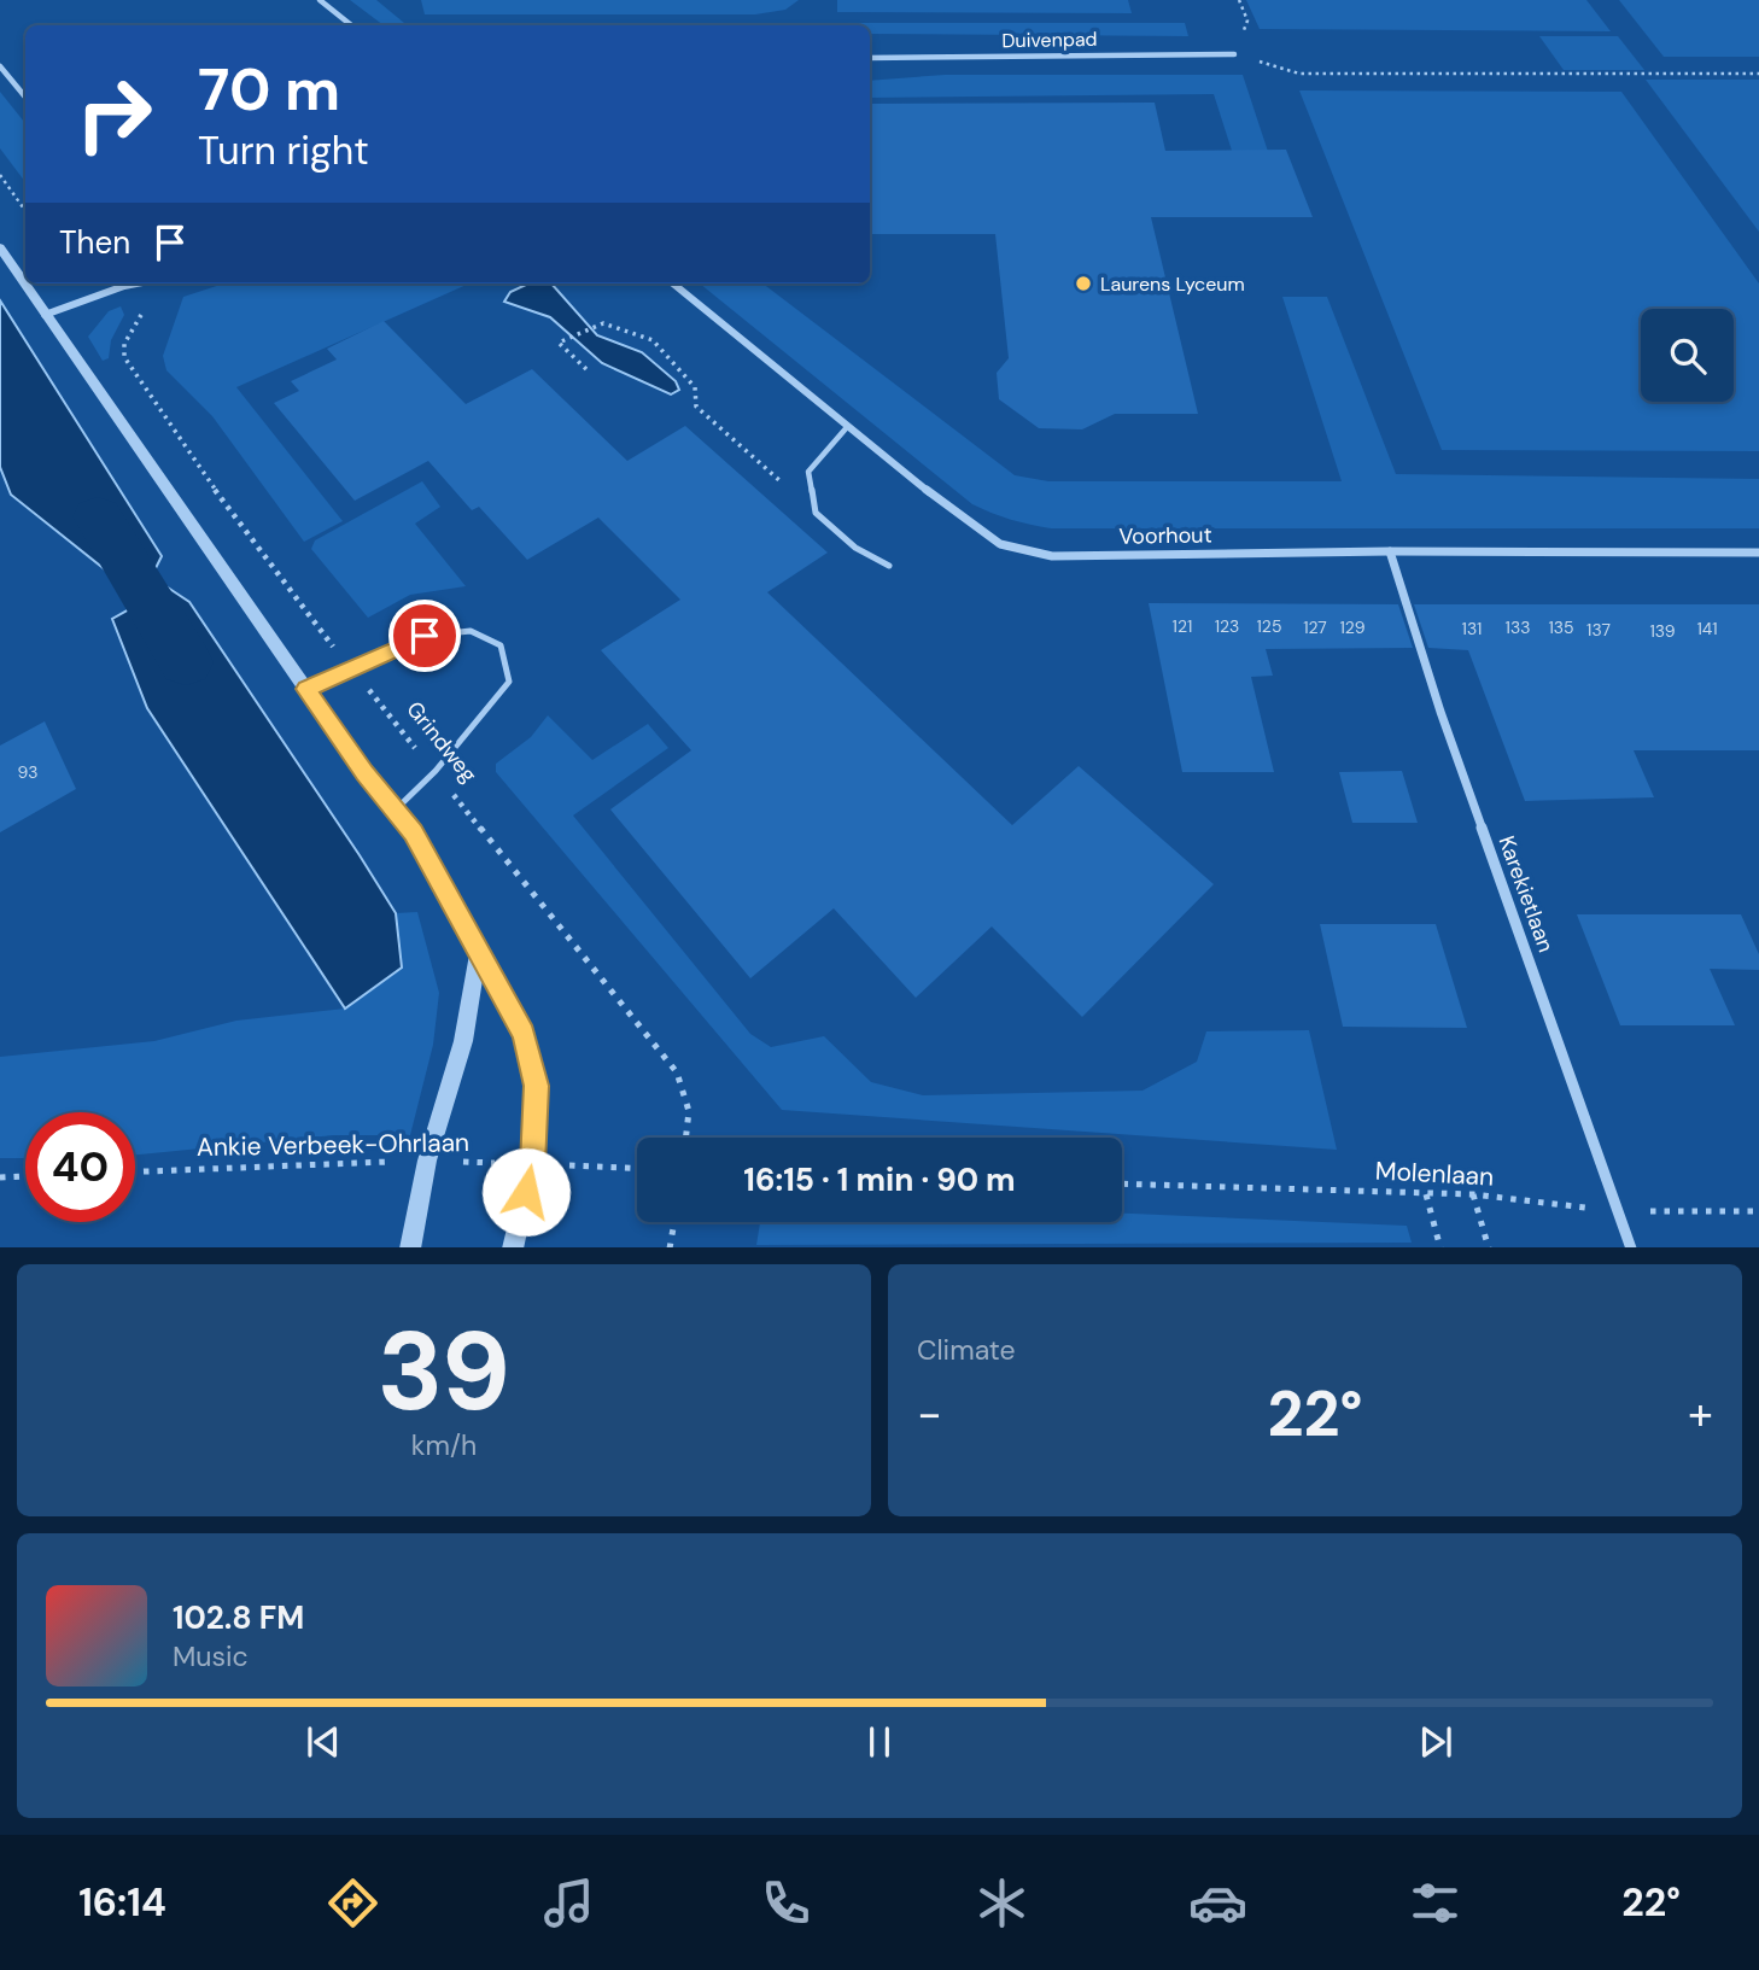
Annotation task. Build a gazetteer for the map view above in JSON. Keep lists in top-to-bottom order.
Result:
{
  "streets": {
    "street": ["Duivenpad", "Voorhout", "Karekietlaan"],
    "path": ["Grindweg", "Ankie Verbeek-Ohrlaan", "Molenlaan"]
  },
  "crossings": [
    ["Voorhout", "Karekietlaan"],
    ["Karekietlaan", "Molenlaan"]
  ],
  "places": ["Laurens Lyceum"],
  "house_numbers": [
    "121",
    "123",
    "125",
    "127",
    "129",
    "133",
    "135",
    "131",
    "141",
    "137",
    "139",
    "93"
  ],
  "page": {
    "turn": ["70 m", "Turn right"],
    "then": "Then",
    "limit": "40",
    "trip": "16:15 · 1 min · 90 m",
    "tile": [
      ["39", "km/h"],
      "Climate"
    ],
    "heat": ["−", "22°", "+"],
    "song": ["102.8 FM", "Music"],
    "tabs": ["16:14", "22°"]
  }
}
